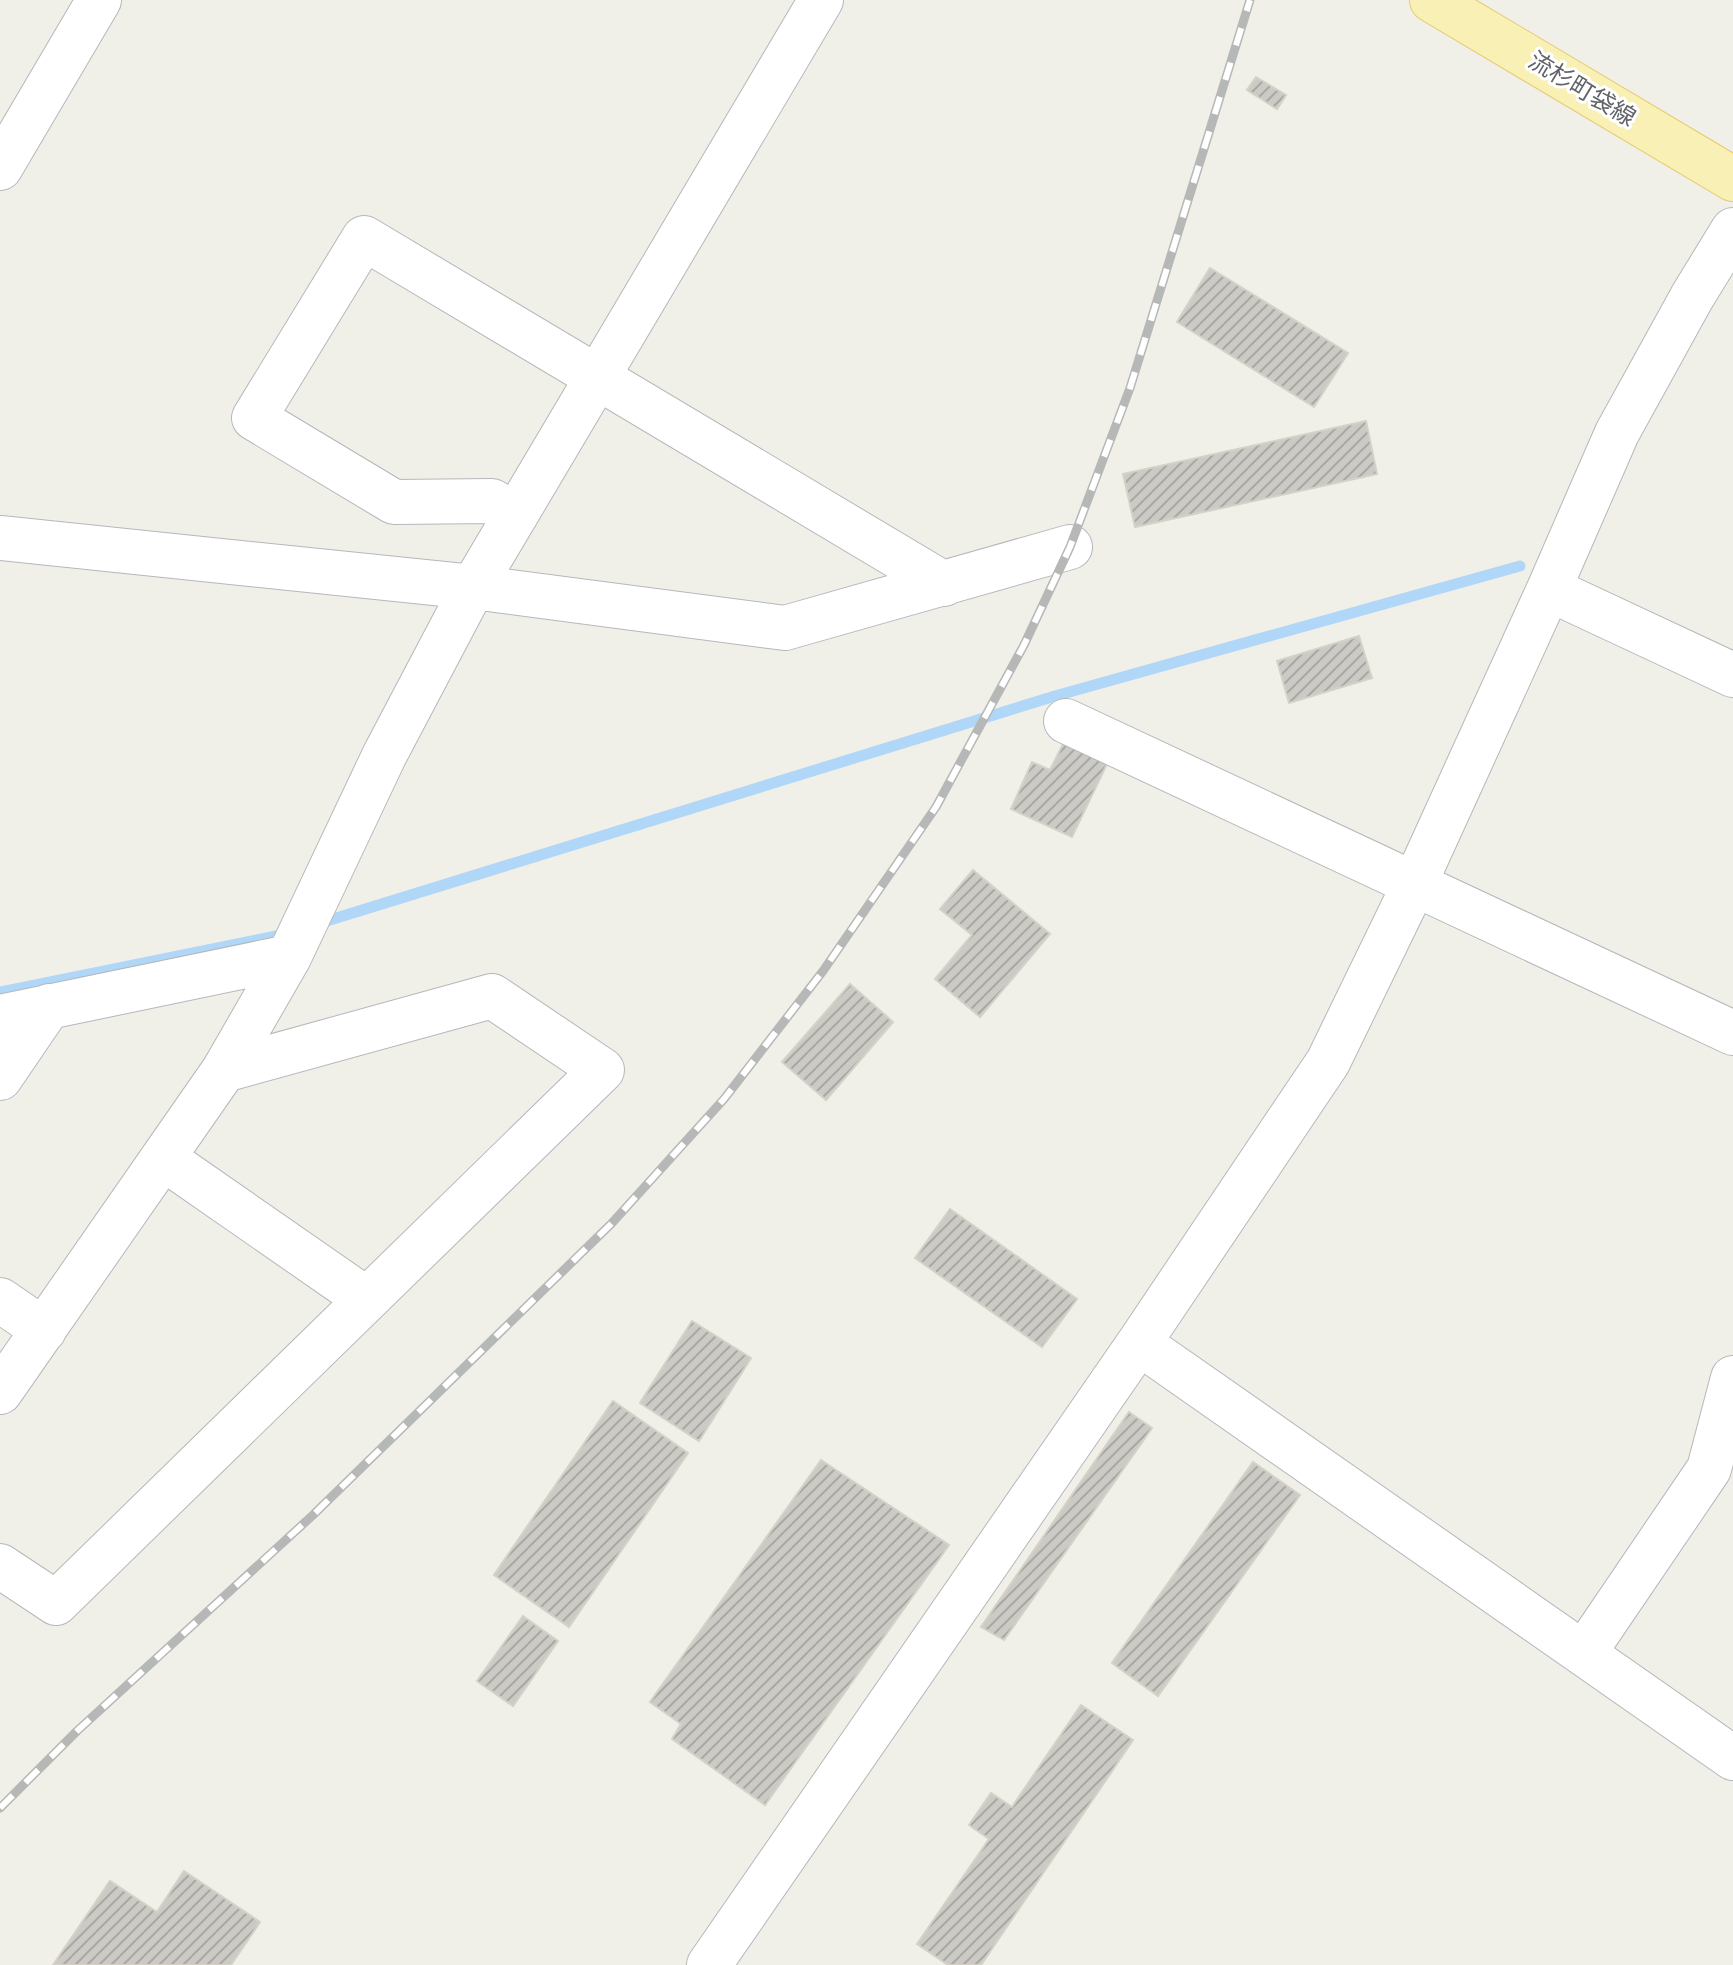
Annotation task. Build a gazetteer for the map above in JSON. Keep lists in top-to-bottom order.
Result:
{
  "streets": {
    "main road": ["流杉町袋線"]
  }
}
